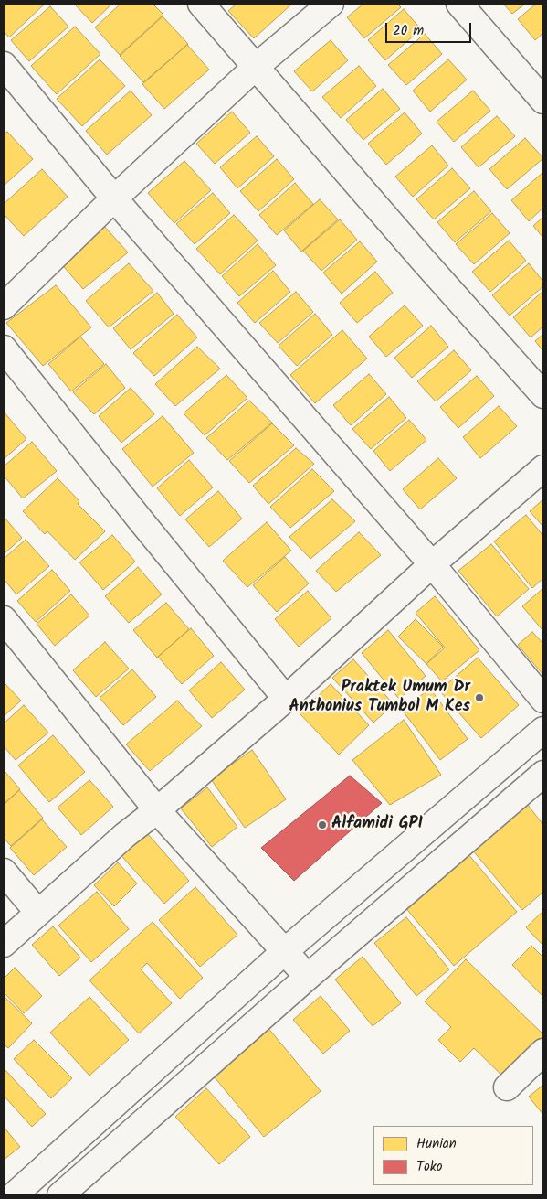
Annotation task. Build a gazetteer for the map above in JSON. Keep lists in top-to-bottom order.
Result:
{
  "places": ["Praktek Umum Dr Anthonius Tumbol M Kes", "Alfamidi GPI"],
  "legend": ["Hunian", "Toko"],
  "scale_bar": "20 m"
}
